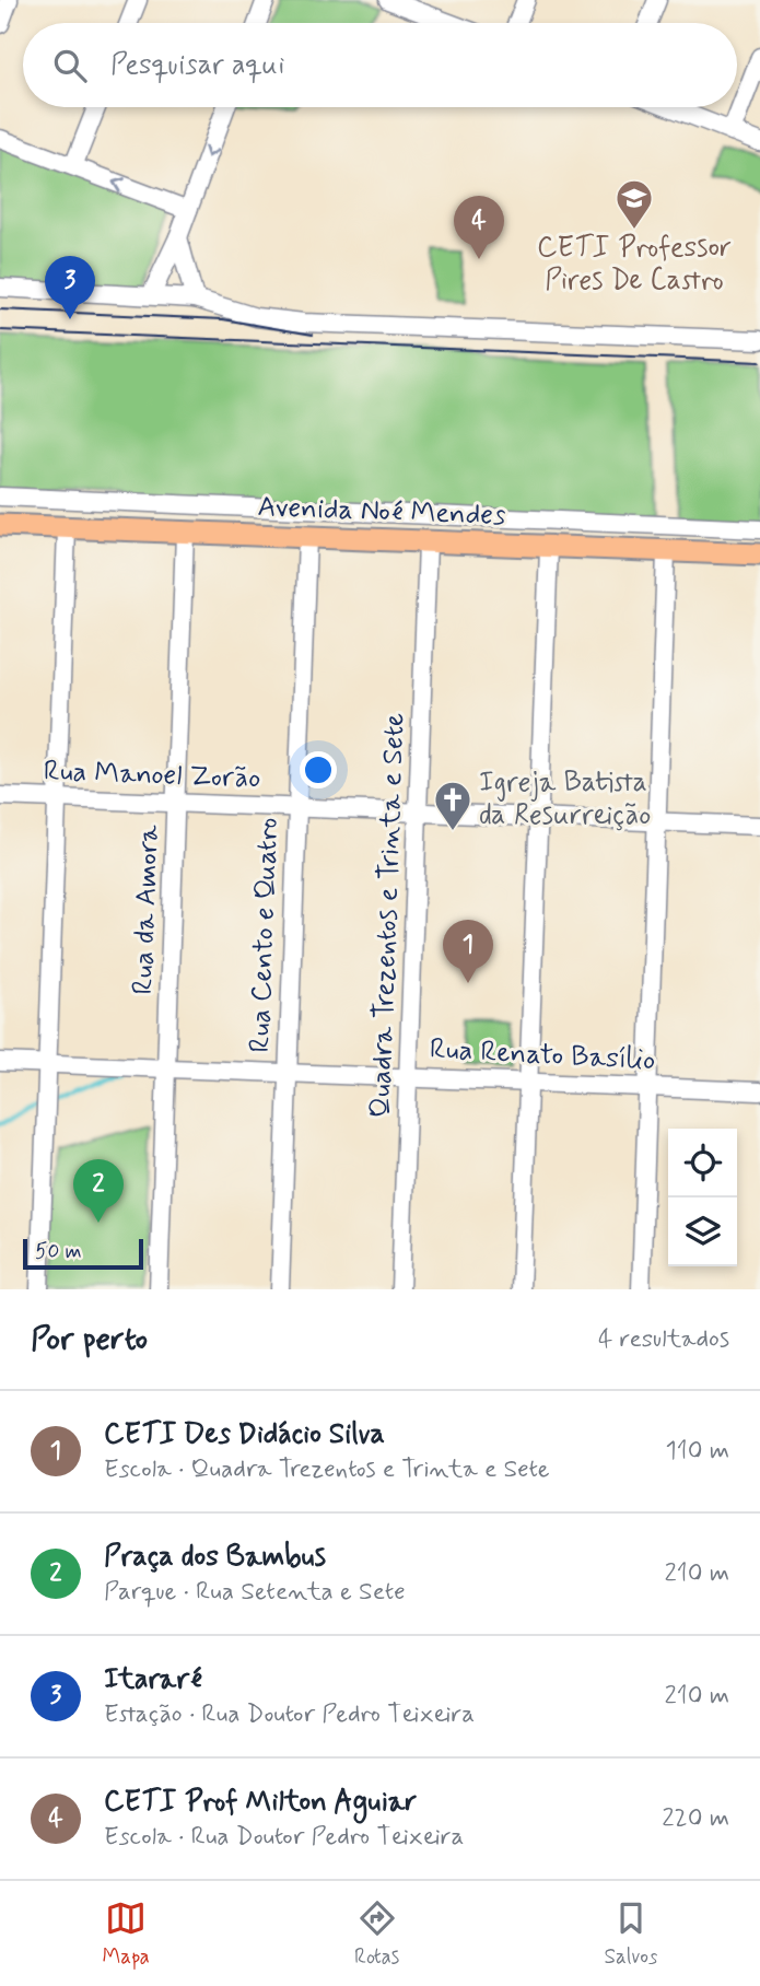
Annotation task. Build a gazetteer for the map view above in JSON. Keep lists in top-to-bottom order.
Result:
{
  "streets": {
    "main road": ["Avenida Noé Mendes"],
    "street": [
      "Rua Manoel Zorão",
      "Rua da Amora",
      "Quadra Trezentos e Trinta e Sete",
      "Rua Cento e Quatro",
      "Rua Renato Basílio"
    ]
  },
  "crossings": [
    ["Avenida Noé Mendes", "Rua da Amora"],
    ["Avenida Noé Mendes", "Quadra Trezentos e Trinta e Sete"],
    ["Avenida Noé Mendes", "Rua Cento e Quatro"],
    ["Rua Manoel Zorão", "Rua da Amora"],
    ["Rua Manoel Zorão", "Quadra Trezentos e Trinta e Sete"],
    ["Rua Manoel Zorão", "Rua Cento e Quatro"],
    ["Rua da Amora", "Rua Renato Basílio"],
    ["Quadra Trezentos e Trinta e Sete", "Rua Renato Basílio"],
    ["Rua Cento e Quatro", "Rua Renato Basílio"]
  ],
  "places": {
    "school or university": ["CETI Professor Pires De Castro"],
    "church": ["Igreja Batista da Resurreição"]
  },
  "scale_bar": "50 m",
  "page": {
    "search": "Pesquisar aqui",
    "pins": [
      "4",
      "3",
      "1",
      "2"
    ],
    "scale": "50 m",
    "heading": ["Por perto", "4 resultados"],
    "list": [
      {
        "mark": "1",
        "name": "CETI Des Didácio Silva",
        "note": "Escola · Quadra Trezentos e Trinta e Sete",
        "value": "110 m"
      },
      {
        "mark": "2",
        "name": "Praça dos Bambus",
        "note": "Parque · Rua Setenta e Sete",
        "value": "210 m"
      },
      {
        "mark": "3",
        "name": "Itararé",
        "note": "Estação · Rua Doutor Pedro Teixeira",
        "value": "210 m"
      },
      {
        "mark": "4",
        "name": "CETI Prof Milton Aguiar",
        "note": "Escola · Rua Doutor Pedro Teixeira",
        "value": "220 m"
      }
    ],
    "nav": ["Mapa", "Rotas", "Salvos"]
  }
}
